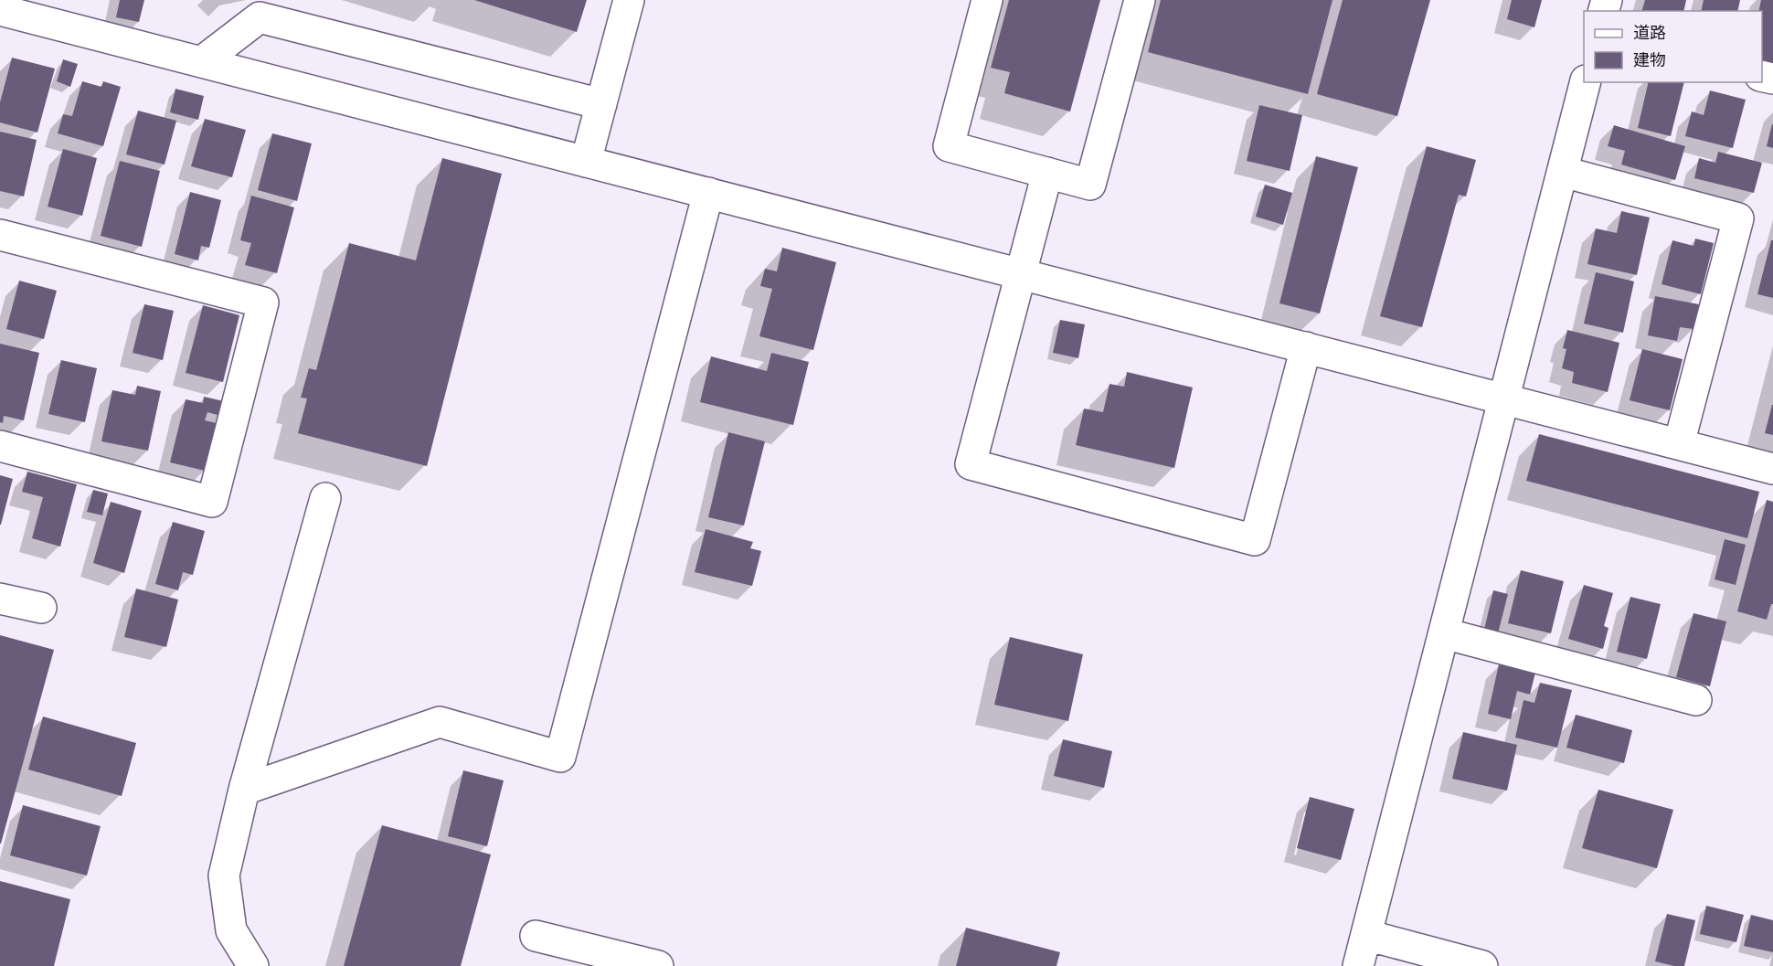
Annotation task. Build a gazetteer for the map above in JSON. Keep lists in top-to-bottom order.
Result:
{
  "legend": ["道路", "建物"]
}
